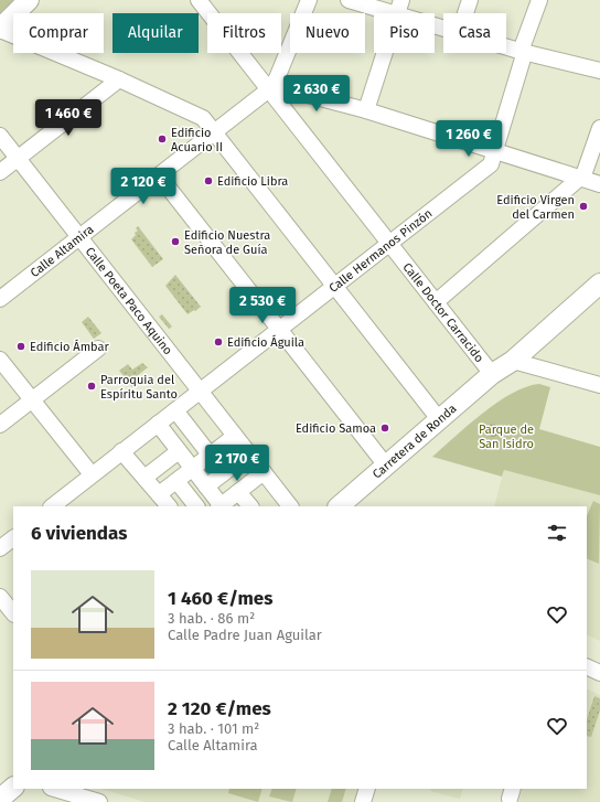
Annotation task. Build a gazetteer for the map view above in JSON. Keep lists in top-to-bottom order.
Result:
{
  "streets": {
    "main road": ["Carretera de Ronda"],
    "street": [
      "Calle Altamira",
      "Calle Hermanos Pinzón",
      "Calle Poeta Paco Aquino",
      "Calle Doctor Carracido"
    ]
  },
  "crossings": [
    ["Calle Altamira", "Calle Poeta Paco Aquino"],
    ["Calle Altamira", "Calle Doctor Carracido"],
    ["Calle Hermanos Pinzón", "Calle Poeta Paco Aquino"],
    ["Calle Hermanos Pinzón", "Calle Doctor Carracido"],
    ["Calle Doctor Carracido", "Carretera de Ronda"]
  ],
  "parks": ["Parque de San Isidro"],
  "places": [
    "Edificio Acuario II",
    "Edificio Libra",
    "Edificio Virgen del Carmen",
    "Edificio Nuestra Señora de Guía",
    "Edificio Águila",
    "Edificio Ámbar",
    "Parroquia del Espíritu Santo",
    "Edificio Samoa"
  ],
  "page": {
    "chip": [
      "Comprar",
      "Alquilar",
      "Filtros",
      "Nuevo",
      "Piso",
      "Casa"
    ],
    "price": [
      "2 630 €",
      "1 460 €",
      "1 260 €",
      "2 120 €",
      "2 530 €",
      "2 170 €"
    ],
    "heading": "6 viviendas",
    "list": [
      {
        "name": "1 460 €/mes",
        "note": "3 hab. · 86 m² · Calle Padre Juan Aguilar"
      },
      {
        "name": "2 120 €/mes",
        "note": "3 hab. · 101 m² · Calle Altamira"
      }
    ]
  }
}
